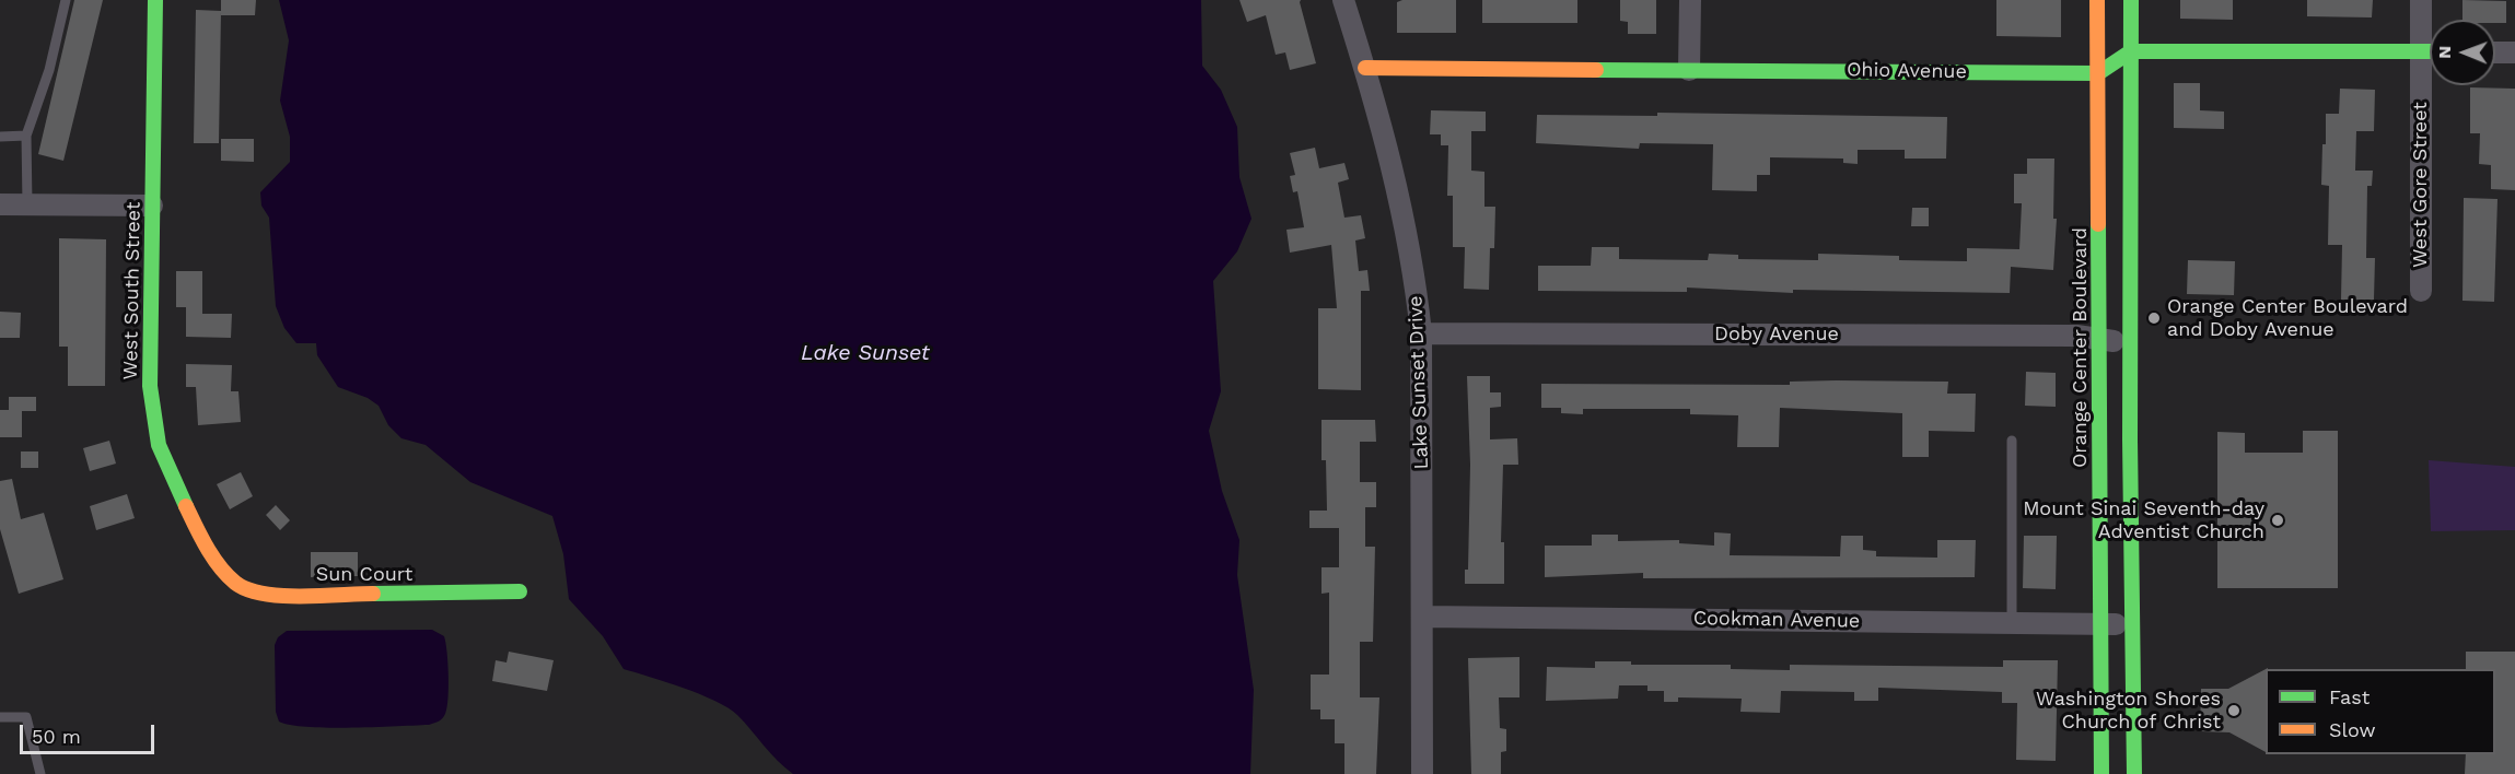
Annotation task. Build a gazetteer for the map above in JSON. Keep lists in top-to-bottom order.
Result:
{
  "streets": {
    "street": [
      "Ohio Avenue",
      "West Gore Street",
      "West South Street",
      "Doby Avenue",
      "Orange Center Boulevard",
      "Lake Sunset Drive",
      "Sun Court",
      "Cookman Avenue"
    ]
  },
  "crossings": [
    ["Ohio Avenue", "Orange Center Boulevard"],
    ["Ohio Avenue", "Lake Sunset Drive"],
    ["West South Street", "Sun Court"],
    ["Doby Avenue", "Orange Center Boulevard"],
    ["Doby Avenue", "Lake Sunset Drive"],
    ["Orange Center Boulevard", "Cookman Avenue"],
    ["Lake Sunset Drive", "Cookman Avenue"]
  ],
  "water": ["Lake Sunset"],
  "places": ["Orange Center Boulevard and Doby Avenue", "Mount Sinai Seventh-day Adventist Church", "Washington Shores Church of Christ"],
  "legend": ["Fast", "Slow"],
  "scale_bar": "50 m",
  "north": "left"
}
